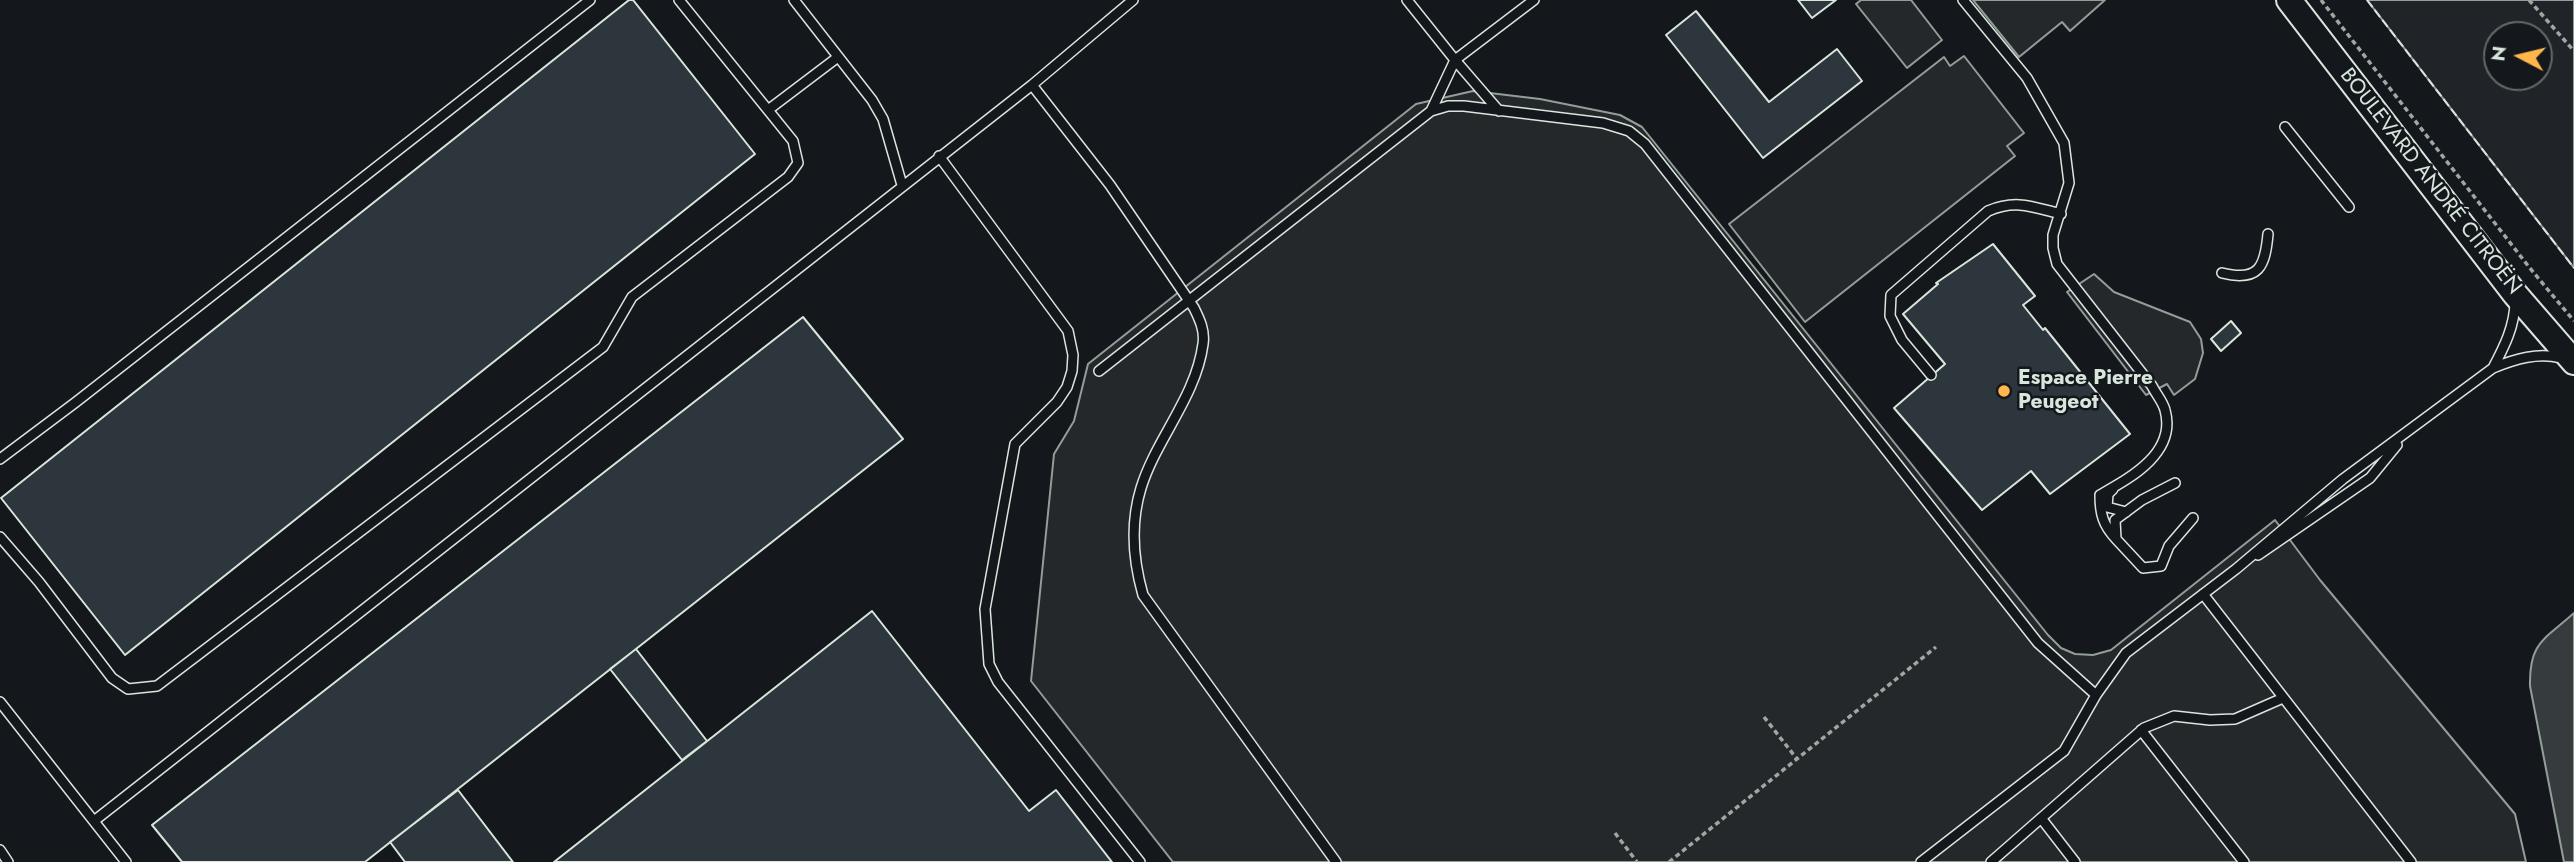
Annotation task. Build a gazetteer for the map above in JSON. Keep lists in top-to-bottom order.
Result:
{
  "streets": {
    "main road": ["BOULEVARD ANDRÉ CITROËN"]
  },
  "places": ["Espace Pierre Peugeot"],
  "north": "left"
}
